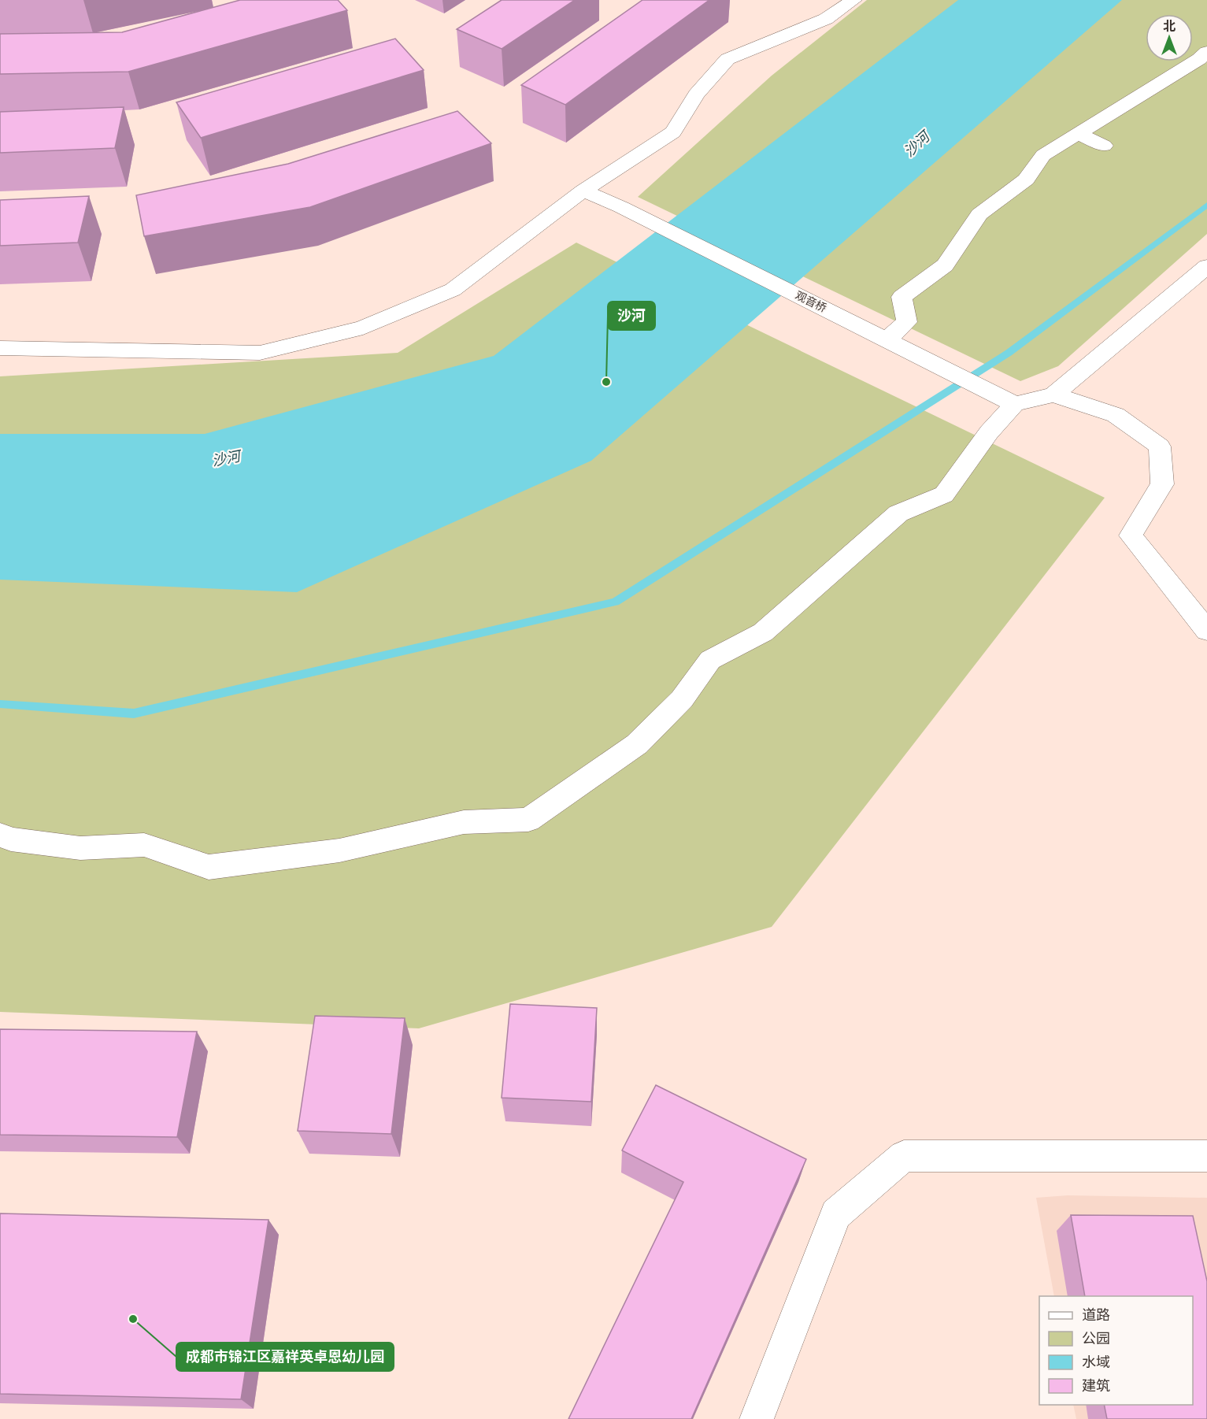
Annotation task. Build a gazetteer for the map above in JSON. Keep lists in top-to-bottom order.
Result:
{
  "streets": {
    "street": ["观音桥"]
  },
  "water": ["沙河"],
  "places": ["沙河", "成都市锦江区嘉祥英卓恩幼儿园"],
  "legend": [
    "道路",
    "公园",
    "水域",
    "建筑"
  ],
  "north": "top"
}
